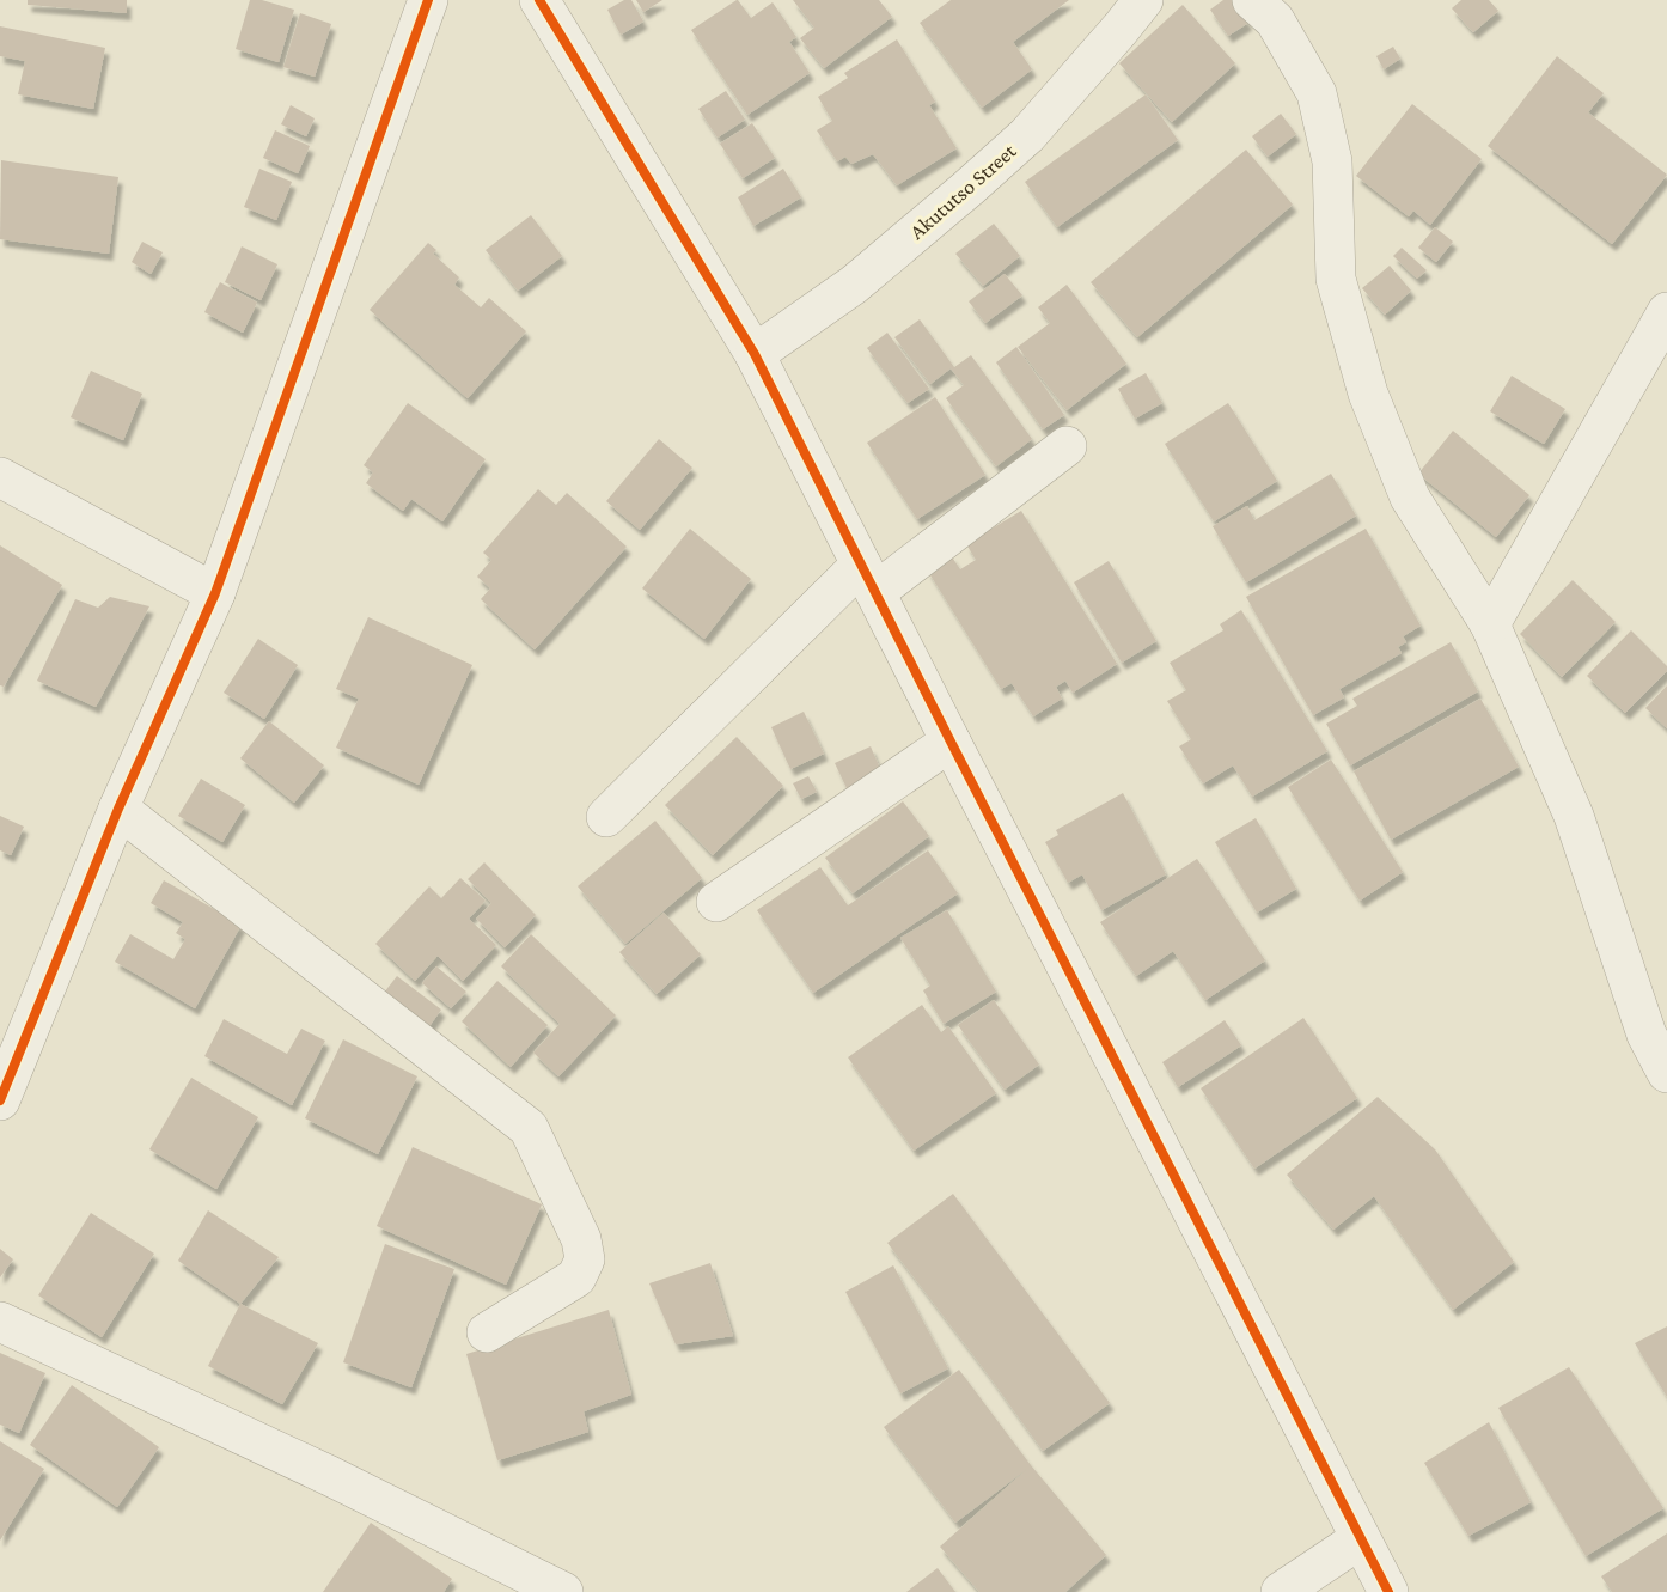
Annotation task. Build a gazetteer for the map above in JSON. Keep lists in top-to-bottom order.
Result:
{
  "streets": {
    "street": ["Akututso Street"]
  }
}
